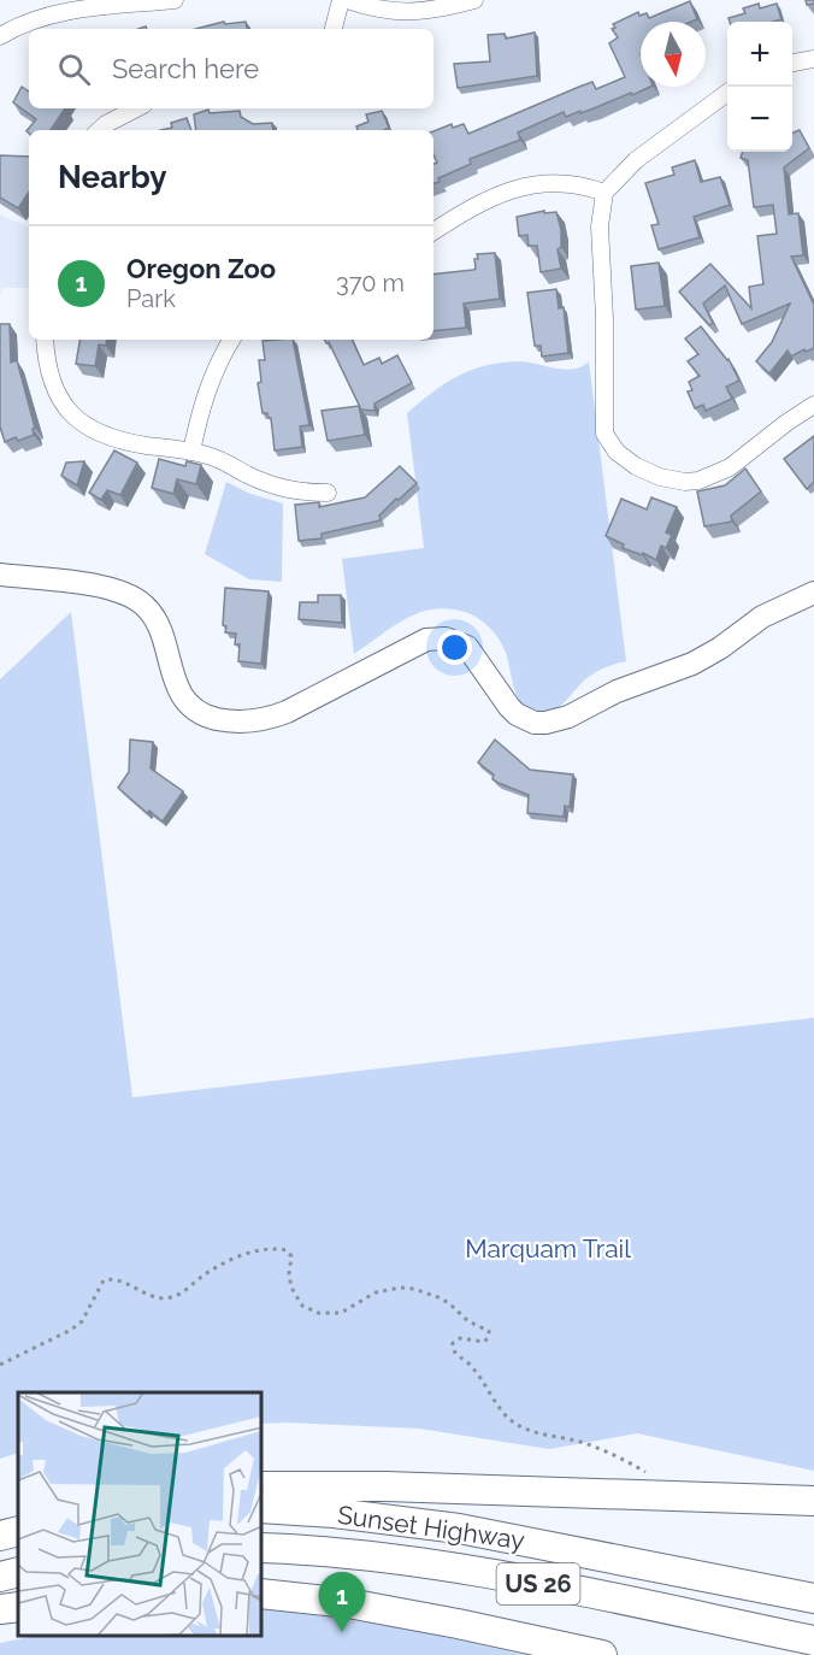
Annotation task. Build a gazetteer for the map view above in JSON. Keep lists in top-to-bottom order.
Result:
{
  "streets": {
    "highway": ["Sunset Highway", "US 26"]
  },
  "parks": ["Marquam Trail"],
  "north": "bottom",
  "page": {
    "map_buttons": ["+", "−"],
    "search": "Search here",
    "heading": "Nearby",
    "list": [
      {
        "mark": "1",
        "name": "Oregon Zoo",
        "note": "Park",
        "value": "370 m"
      }
    ],
    "pins": "1"
  }
}
